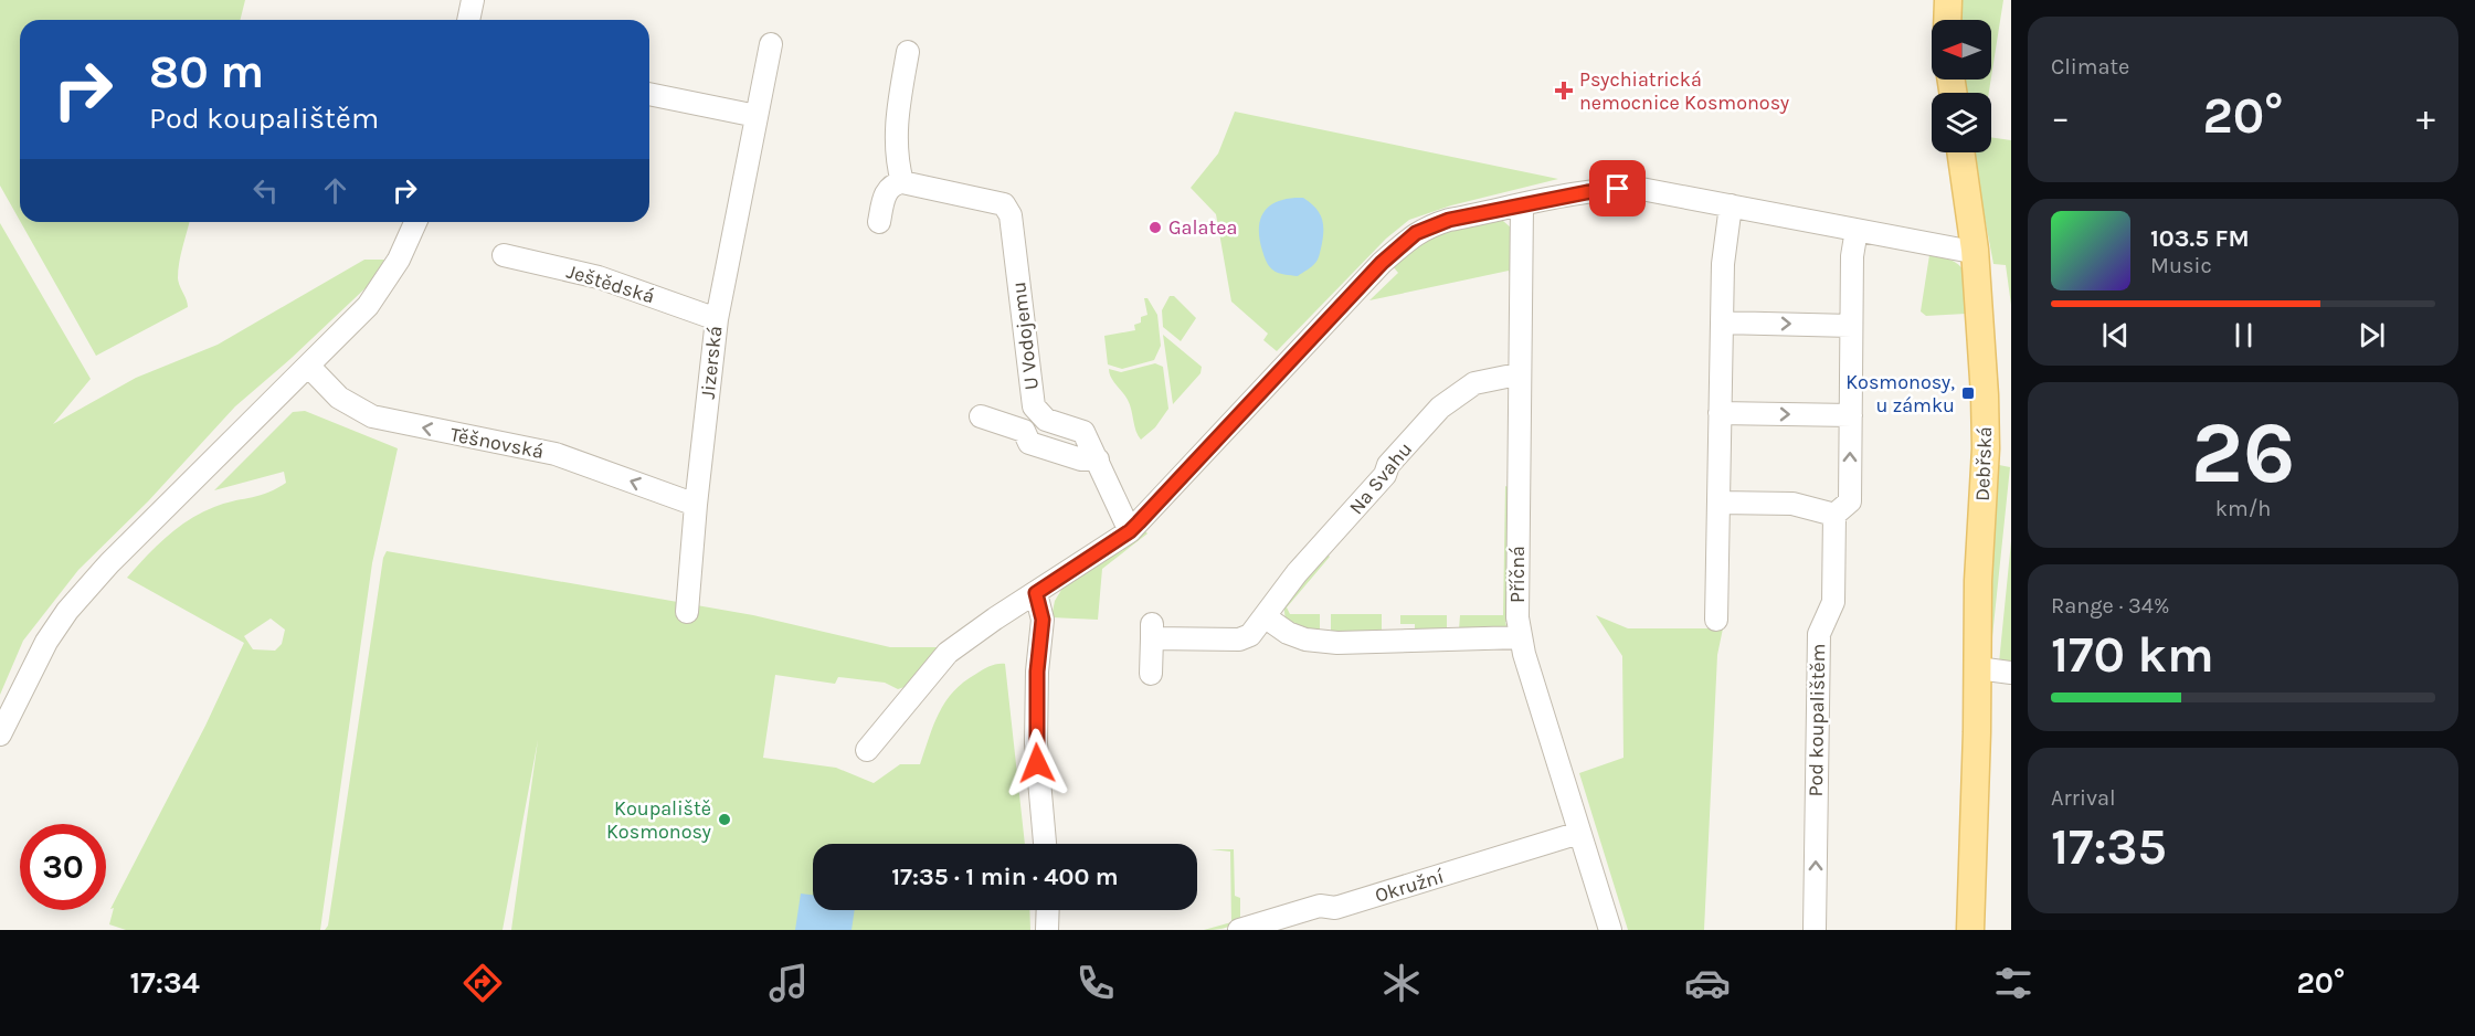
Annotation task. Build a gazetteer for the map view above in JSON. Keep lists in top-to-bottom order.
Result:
{
  "streets": {
    "main road": ["Debřská"],
    "street": [
      "Ještědská",
      "U Vodojemu",
      "Jizerská",
      "Těšnovská",
      "Na Svahu",
      "Příčná",
      "Pod koupalištěm",
      "Okružní"
    ]
  },
  "crossings": [
    ["Ještědská", "Jizerská"],
    ["Jizerská", "Těšnovská"],
    ["Na Svahu", "Příčná"],
    ["Příčná", "Okružní"]
  ],
  "one_way": ["Těšnovská", "Pod koupalištěm"],
  "places": {
    "health": ["Psychiatrická nemocnice Kosmonosy"],
    "other": ["Galatea", "Koupaliště Kosmonosy"],
    "transit": ["Kosmonosy, u zámku"]
  },
  "north": "left",
  "page": {
    "tile": [
      "Climate",
      ["26", "km/h"],
      ["Range · 34%", "170 km"],
      ["Arrival", "17:35"]
    ],
    "turn": ["80 m", "Pod koupalištěm"],
    "heat": ["−", "20°", "+"],
    "song": ["103.5 FM", "Music"],
    "limit": "30",
    "trip": "17:35 · 1 min · 400 m",
    "tabs": ["17:34", "20°"]
  }
}
